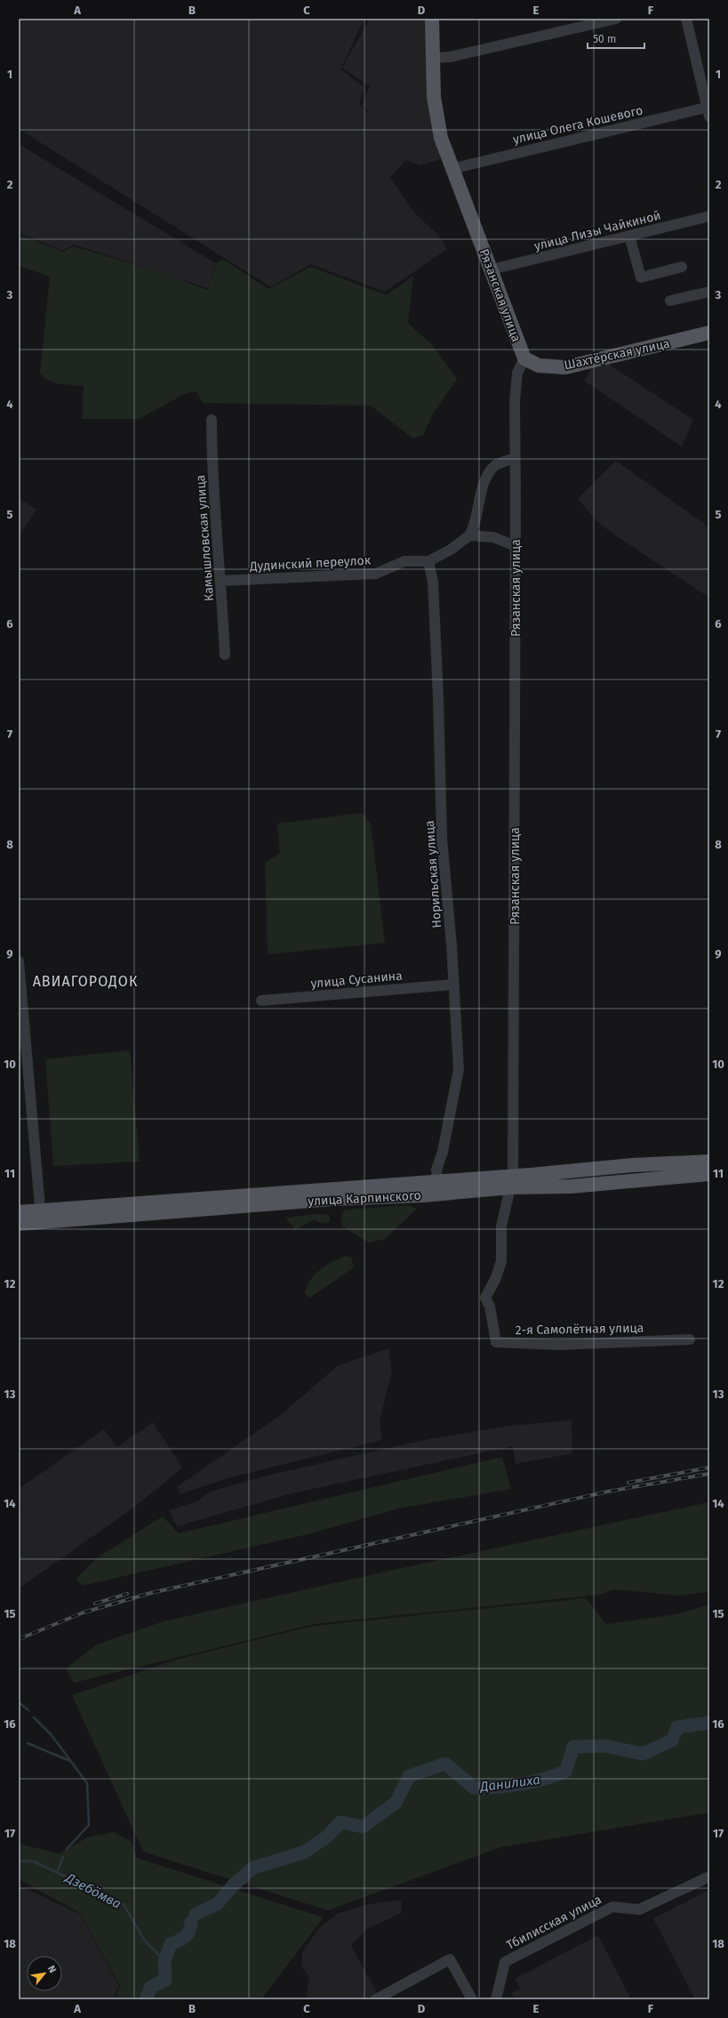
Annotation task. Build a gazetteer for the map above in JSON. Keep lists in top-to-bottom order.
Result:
{
  "streets": {
    "main road": ["Рязанская улица", "Шахтёрская улица", "улица Карпинского"],
    "street": [
      "улица Олега Кошевого",
      "улица Лизы Чайкиной",
      "Камышловская улица",
      "Дудинский переулок",
      "Норильская улица",
      "улица Сусанина",
      "2-я Самолётная улица",
      "Тбилисская улица"
    ]
  },
  "crossings": [
    ["улица Олега Кошевого", "Рязанская улица"],
    ["улица Лизы Чайкиной", "Рязанская улица"],
    ["Рязанская улица", "Шахтёрская улица"],
    ["Рязанская улица", "улица Карпинского"],
    ["Рязанская улица", "2-я Самолётная улица"],
    ["Камышловская улица", "Дудинский переулок"],
    ["Дудинский переулок", "Норильская улица"],
    ["Норильская улица", "улица Сусанина"],
    ["Норильская улица", "улица Карпинского"]
  ],
  "districts": ["АВИАГОРОДОК"],
  "water": ["Данилиха", "Дзебӧмва"],
  "scale_bar": "50 m",
  "north": "top right",
  "grid": {
    "columns": [
      "A",
      "B",
      "C",
      "D",
      "E",
      "F"
    ],
    "rows": [
      "1",
      "2",
      "3",
      "4",
      "5",
      "6",
      "7",
      "8",
      "9",
      "10",
      "11",
      "12",
      "13",
      "14",
      "15",
      "16",
      "17",
      "18"
    ]
  }
}
